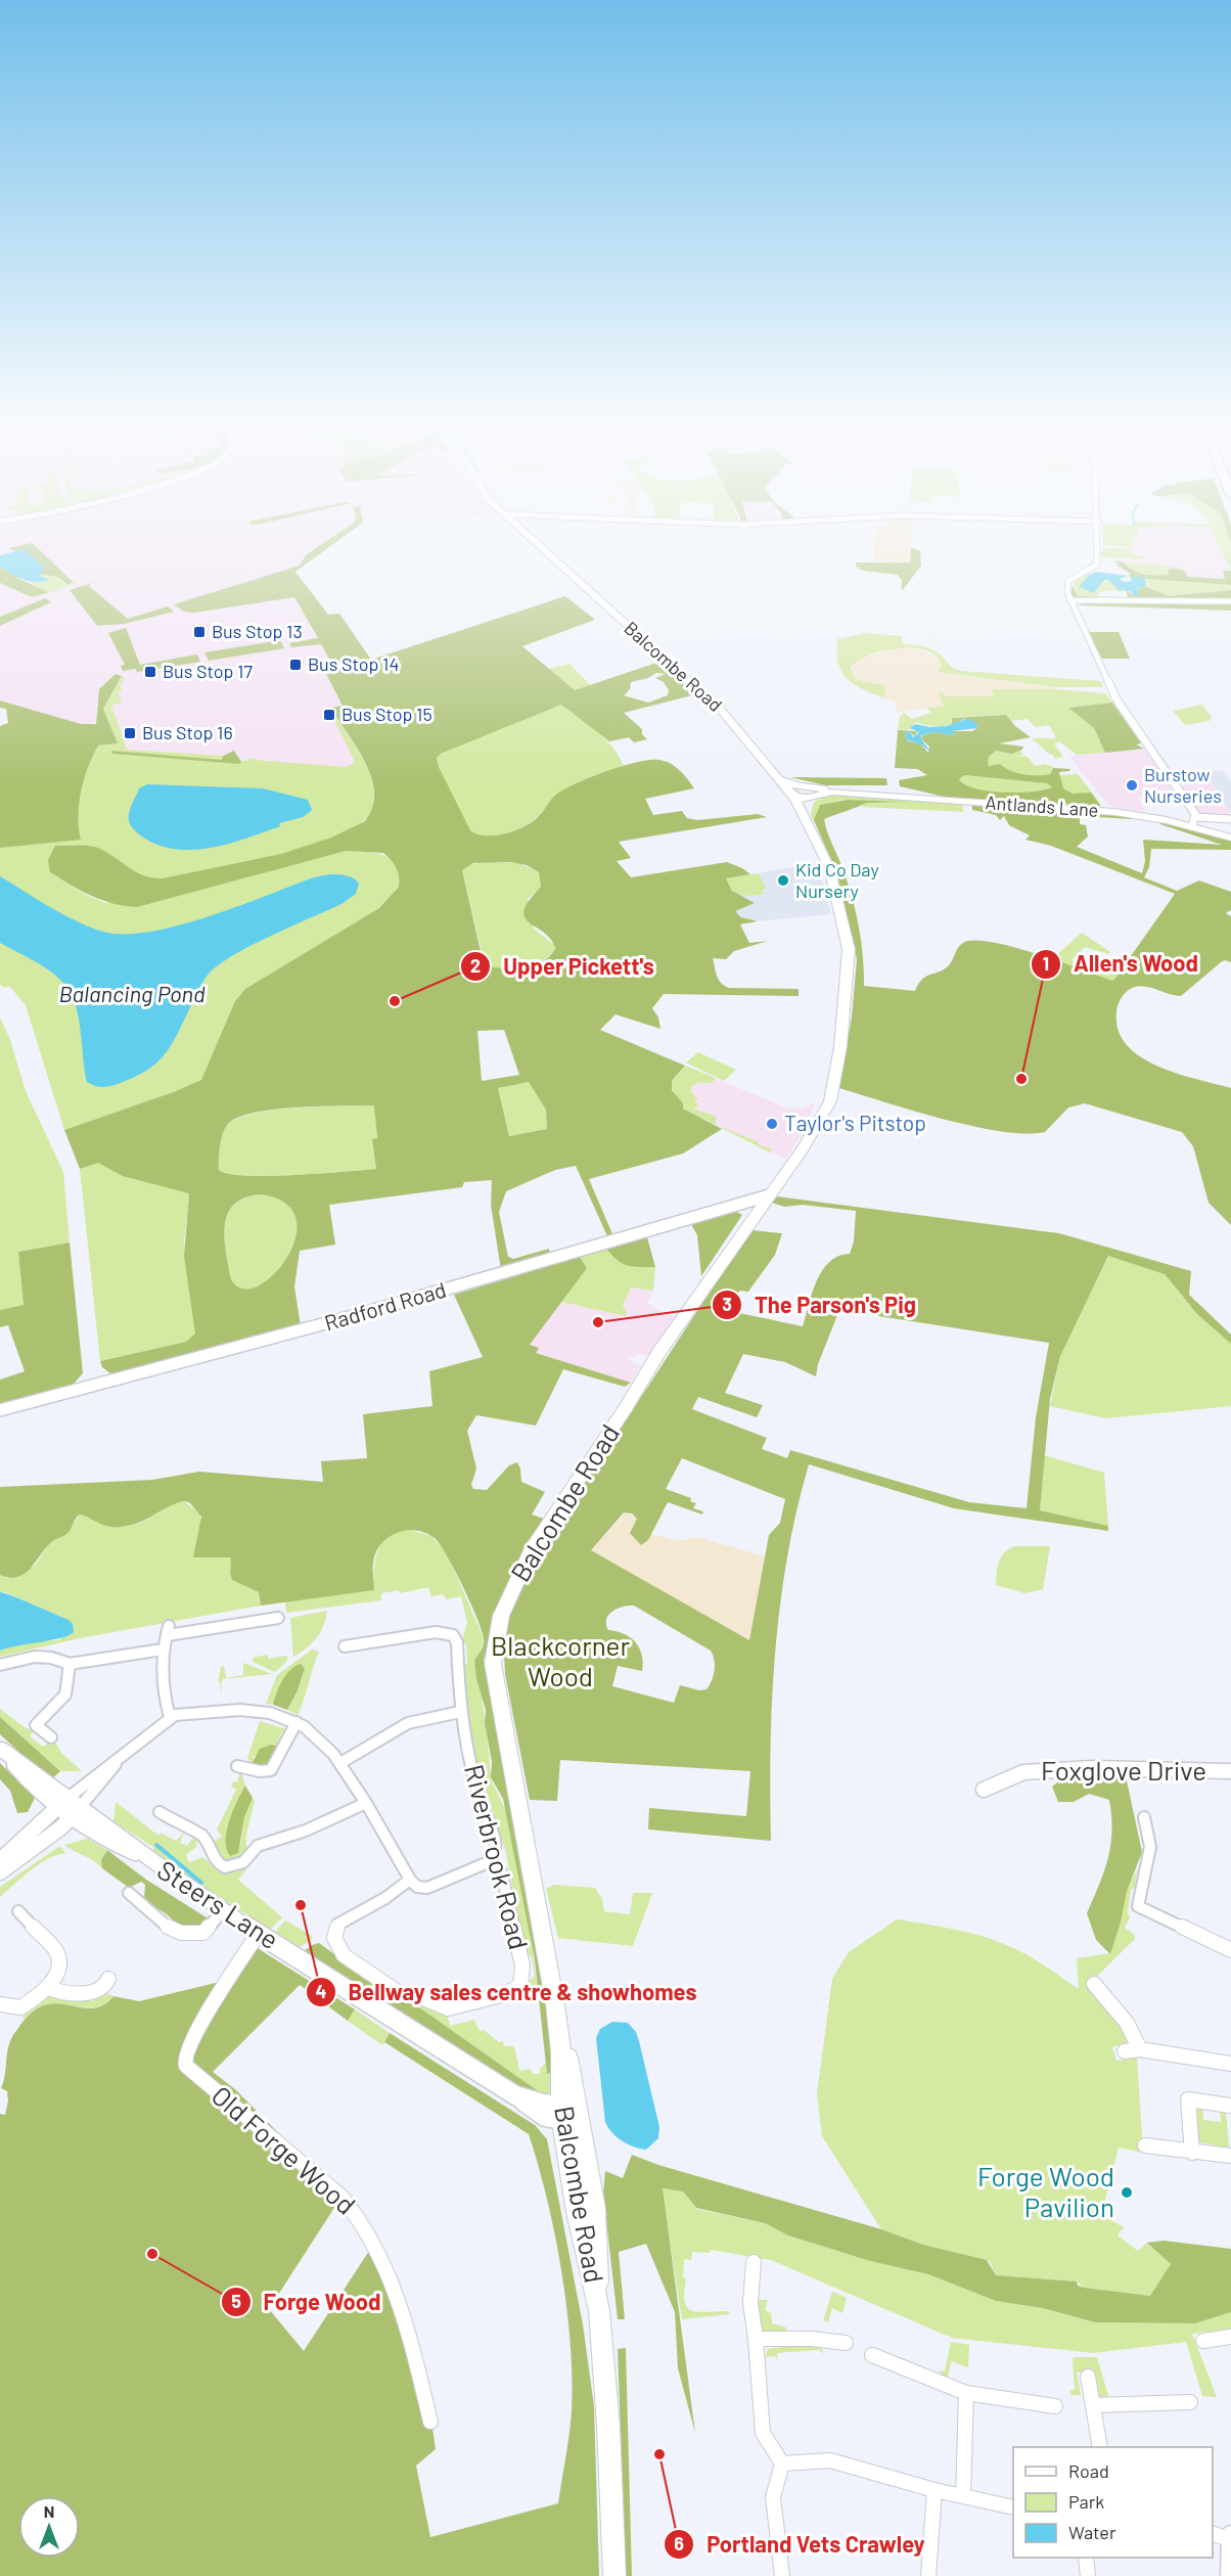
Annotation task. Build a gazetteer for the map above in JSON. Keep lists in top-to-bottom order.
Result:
{
  "streets": {
    "main road": ["Balcombe Road", "Antlands Lane"],
    "street": [
      "Radford Road",
      "Foxglove Drive",
      "Riverbrook Road",
      "Steers Lane",
      "Old Forge Wood"
    ]
  },
  "crossings": [
    ["Balcombe Road", "Antlands Lane"],
    ["Balcombe Road", "Radford Road"],
    ["Balcombe Road", "Steers Lane"],
    ["Steers Lane", "Old Forge Wood"]
  ],
  "water": ["Balancing Pond"],
  "parks": ["Blackcorner Wood"],
  "places": {
    "transit": [
      "Bus Stop 13",
      "Bus Stop 14",
      "Bus Stop 17",
      "Bus Stop 15",
      "Bus Stop 16"
    ],
    "other": [
      "Burstow Nurseries",
      "Kid Co Day Nursery",
      "Upper Pickett's",
      "Allen's Wood",
      "Taylor's Pitstop",
      "The Parson's Pig",
      "Bellway sales centre & showhomes",
      "Forge Wood Pavilion",
      "Forge Wood",
      "Portland Vets Crawley"
    ]
  },
  "legend": ["Road", "Park", "Water"],
  "north": "top"
}
